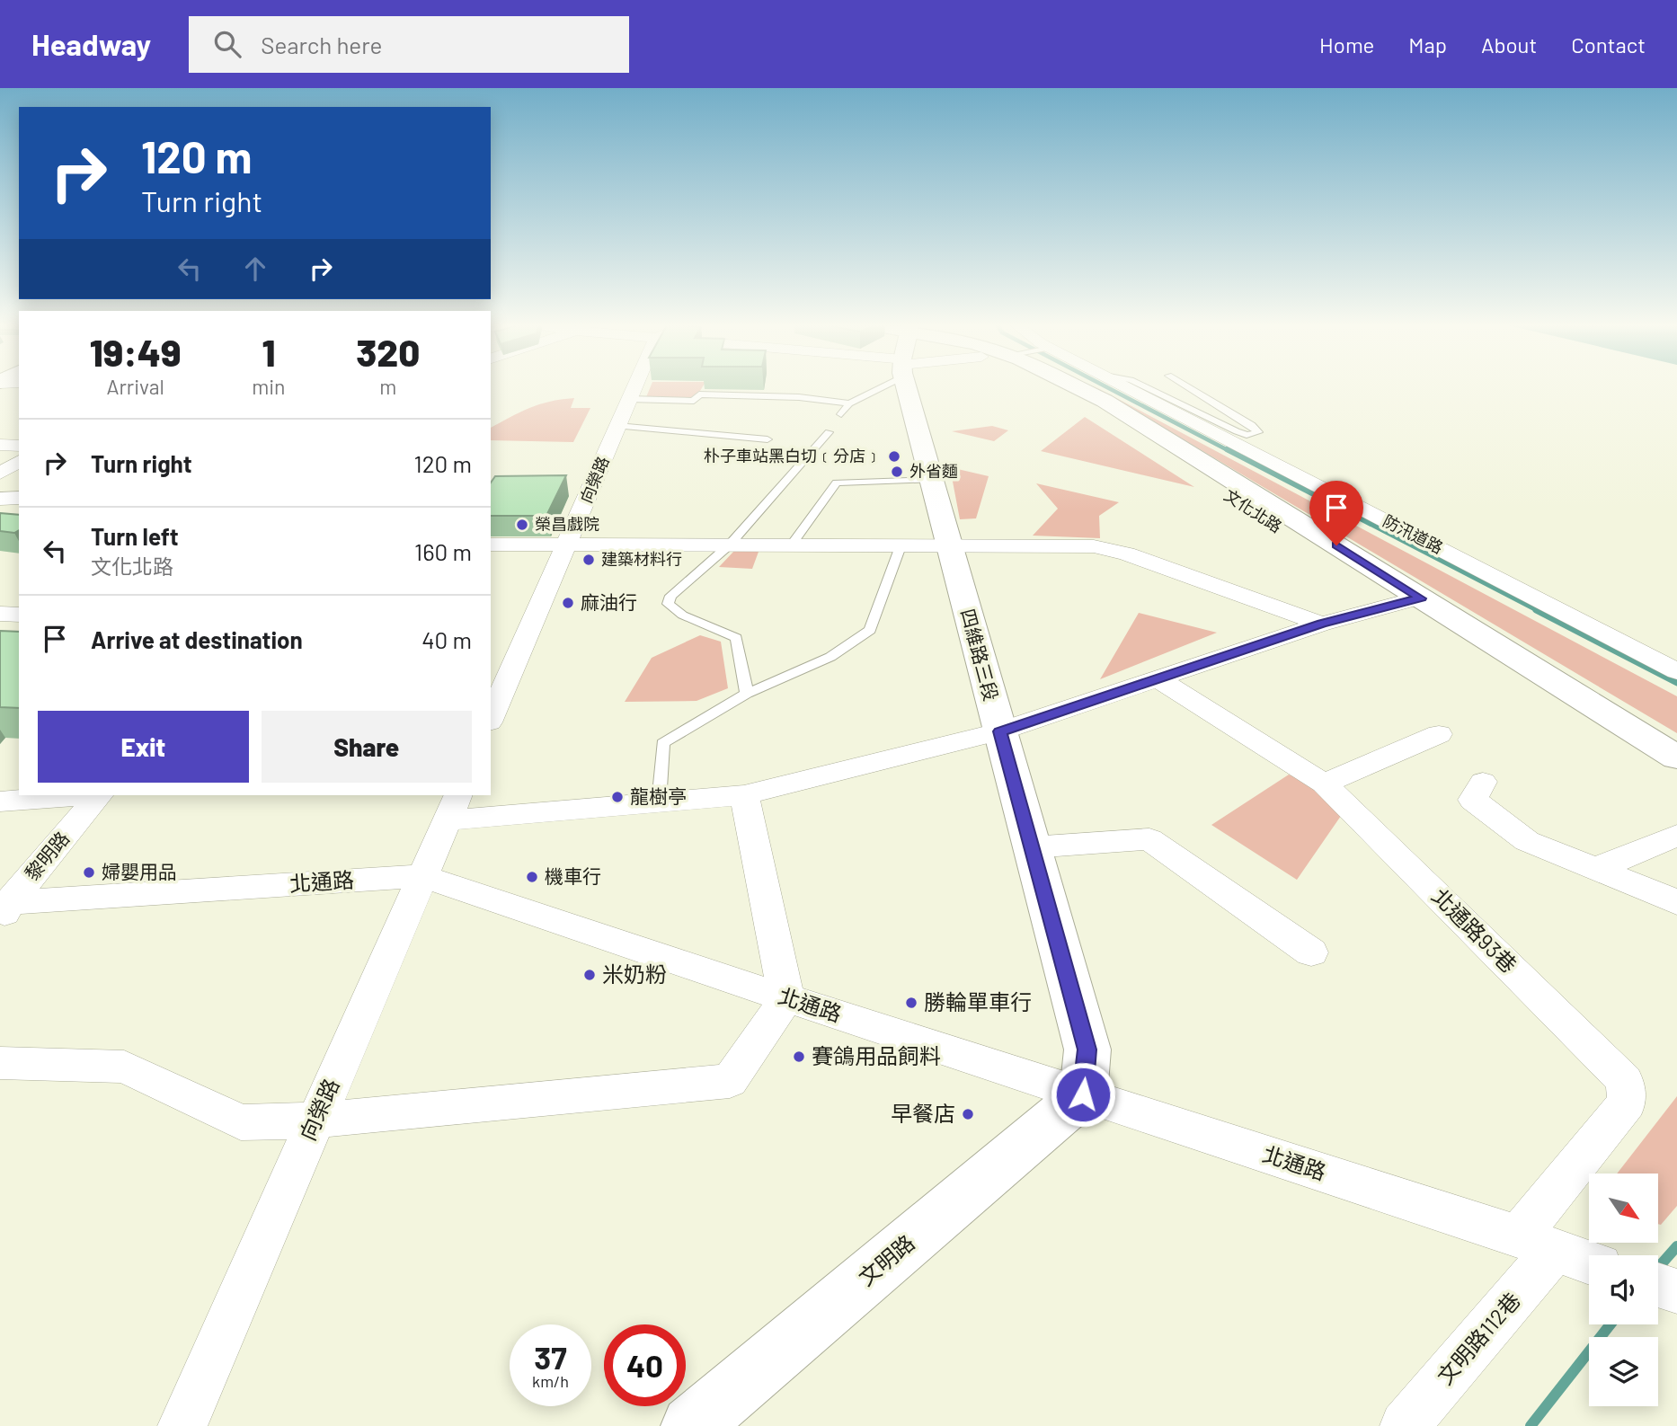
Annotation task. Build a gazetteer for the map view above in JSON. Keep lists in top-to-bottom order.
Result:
{
  "streets": {
    "main road": ["文化北路", "四維路三段", "文明路"],
    "street": [
      "向榮路",
      "防汛道路",
      "黎明路",
      "北通路",
      "北通路93巷",
      "文明路112巷"
    ]
  },
  "crossings": [
    ["向榮路", "北通路"],
    ["四維路三段", "北通路"],
    ["四維路三段", "文明路"],
    ["黎明路", "北通路"],
    ["北通路", "北通路93巷"],
    ["北通路", "文明路"],
    ["北通路", "文明路112巷"],
    ["北通路93巷", "文明路112巷"]
  ],
  "places": [
    "朴子車站黑白切﹝分店﹞",
    "外省麵",
    "榮昌戲院",
    "建築材料行",
    "麻油行",
    "龍樹亭",
    "婦嬰用品",
    "機車行",
    "米奶粉",
    "勝輪單車行",
    "賽鴿用品飼料",
    "早餐店"
  ],
  "north": "bottom right",
  "page": {
    "header": "Headway",
    "search": "Search here",
    "nav": [
      "Home",
      "Map",
      "About",
      "Contact"
    ],
    "turn": ["120 m", "Turn right"],
    "eta": [
      "19:49",
      "Arrival",
      "1",
      "min",
      "320",
      "m"
    ],
    "list": [
      {
        "name": "Turn right",
        "value": "120 m"
      },
      {
        "name": "Turn left",
        "note": "文化北路",
        "value": "160 m"
      },
      {
        "name": "Arrive at destination",
        "value": "40 m"
      }
    ],
    "buttons": ["Exit", "Share"],
    "speed": "37 km/h",
    "limit": "40"
  }
}
